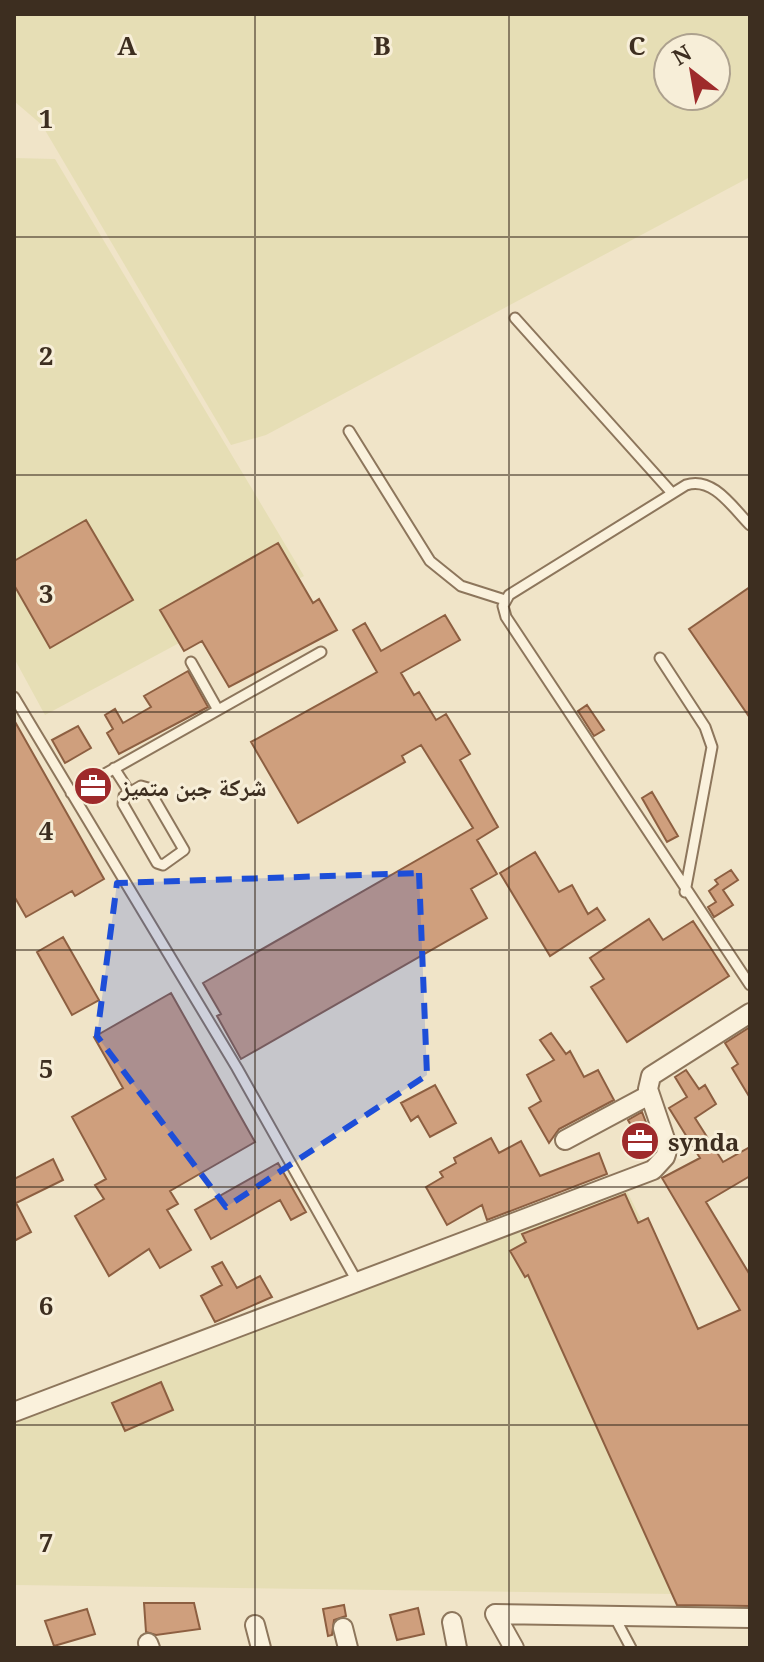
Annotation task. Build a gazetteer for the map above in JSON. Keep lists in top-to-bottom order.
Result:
{
  "places": {
    "office": ["شركة جبن متميز", "synda"]
  },
  "north": "top left",
  "grid": {
    "columns": ["A", "B", "C"],
    "rows": [
      "1",
      "2",
      "3",
      "4",
      "5",
      "6",
      "7"
    ]
  }
}
